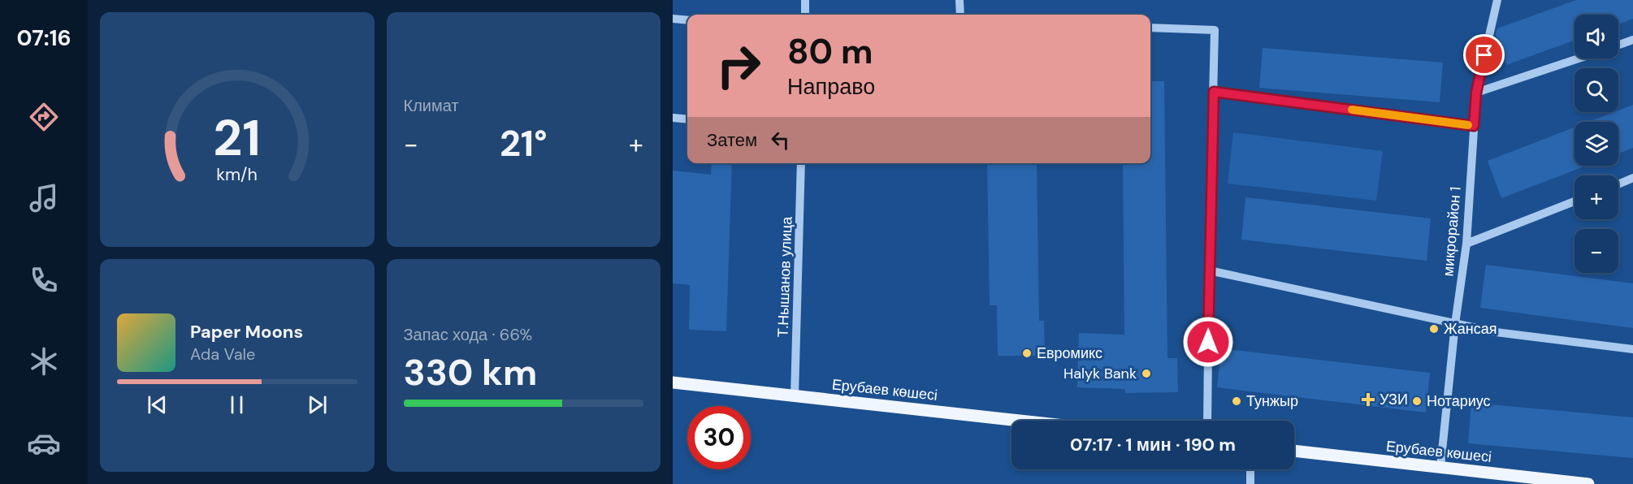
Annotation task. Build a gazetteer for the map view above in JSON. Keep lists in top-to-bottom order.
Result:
{
  "streets": {
    "main road": ["Ерубаев көшесі"],
    "street": ["микрорайон 1", "Т.Нышанов улица"]
  },
  "crossings": [
    ["микрорайон 1", "Ерубаев көшесі"],
    ["Т.Нышанов улица", "Ерубаев көшесі"]
  ],
  "places": {
    "other": [
      "Жансая",
      "Евромикс",
      "Halyk Bank",
      "Тунжыр",
      "Нотариус"
    ],
    "health": ["УЗИ"]
  },
  "page": {
    "tabs": "07:16",
    "tile": [
      "Климат",
      ["Запас хода · 66%", "330 km"]
    ],
    "map_buttons": ["+", "−"],
    "turn": ["80 m", "Направо"],
    "then": "Затем",
    "heat": ["−", "21°", "+"],
    "song": ["Paper Moons", "Ada Vale"],
    "limit": "30",
    "trip": "07:17 · 1 мин · 190 m",
    "gauge": ["21", "km/h"]
  }
}
